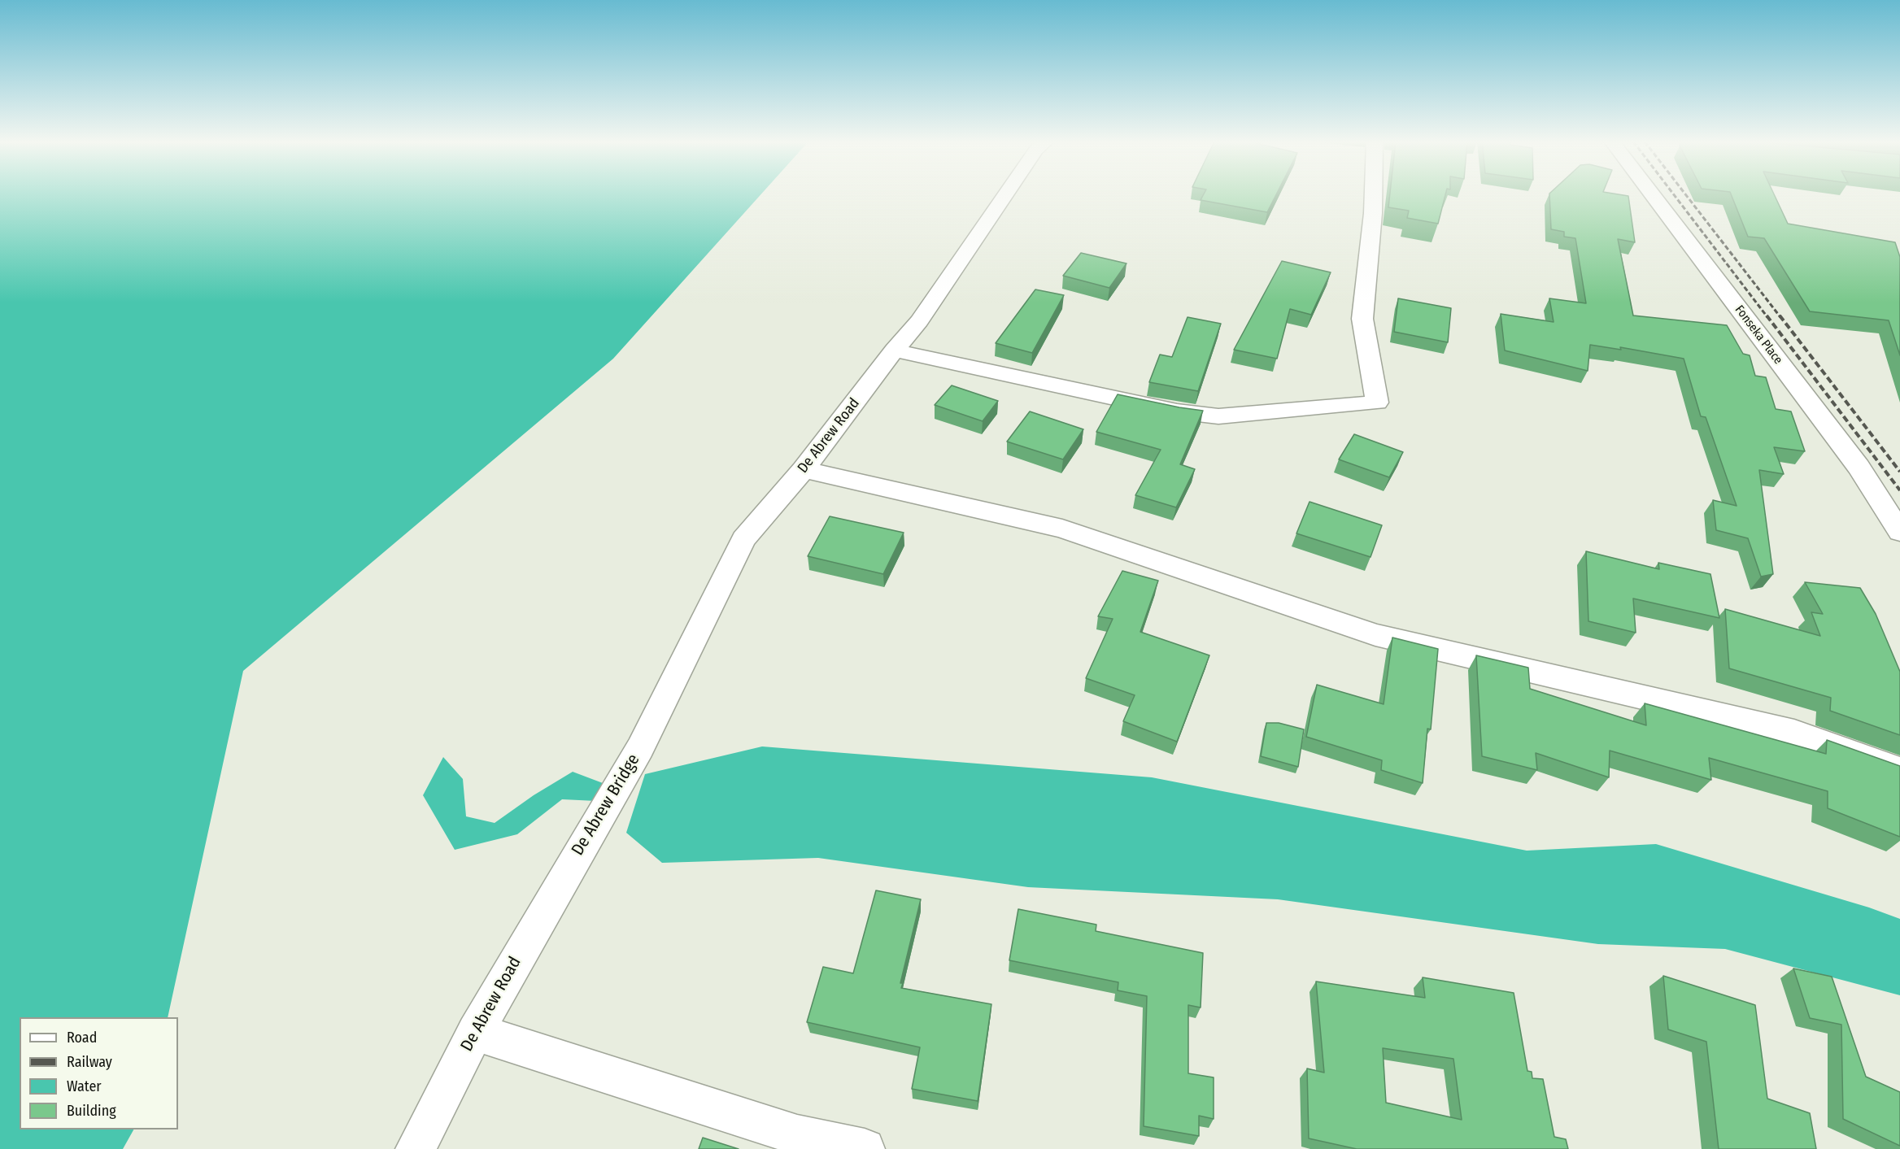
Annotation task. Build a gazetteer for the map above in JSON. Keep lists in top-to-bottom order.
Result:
{
  "streets": {
    "street": ["Fonseka Place", "De Abrew Road", "De Abrew Bridge"]
  },
  "crossings": [
    ["De Abrew Road", "De Abrew Bridge"]
  ],
  "legend": [
    "Road",
    "Railway",
    "Water",
    "Building"
  ]
}
